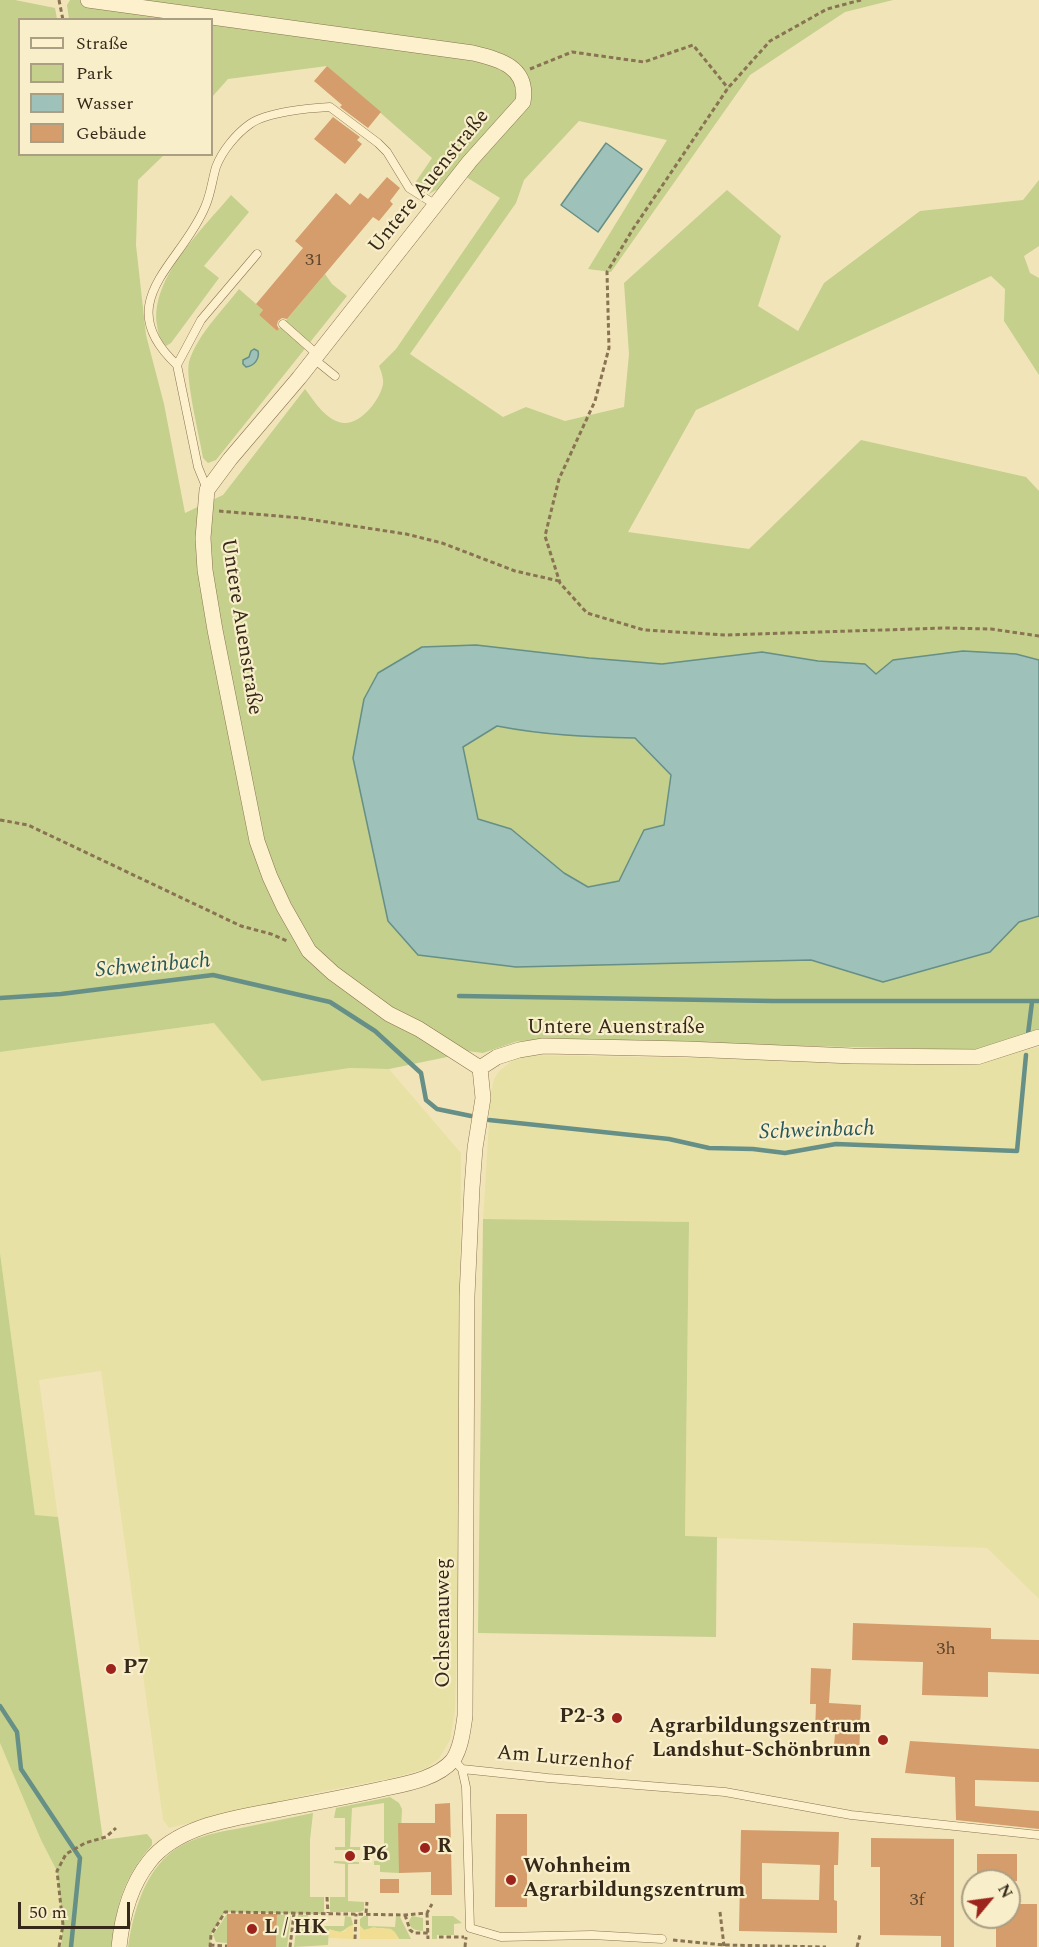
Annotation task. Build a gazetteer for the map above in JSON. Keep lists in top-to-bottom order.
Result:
{
  "streets": {
    "street": ["Untere Auenstraße", "Ochsenauweg"],
    "lane": ["Am Lurzenhof"]
  },
  "crossings": [
    ["Untere Auenstraße", "Ochsenauweg"],
    ["Ochsenauweg", "Am Lurzenhof"]
  ],
  "water": ["Schweinbach"],
  "places": [
    "P7",
    "P2-3",
    "Agrarbildungszentrum Landshut-Schönbrunn",
    "R",
    "P6",
    "Wohnheim Agrarbildungszentrum",
    "L / HK"
  ],
  "house_numbers": ["31", "3h", "3f"],
  "legend": [
    "Straße",
    "Park",
    "Wasser",
    "Gebäude"
  ],
  "scale_bar": "50 m",
  "north": "top right"
}
